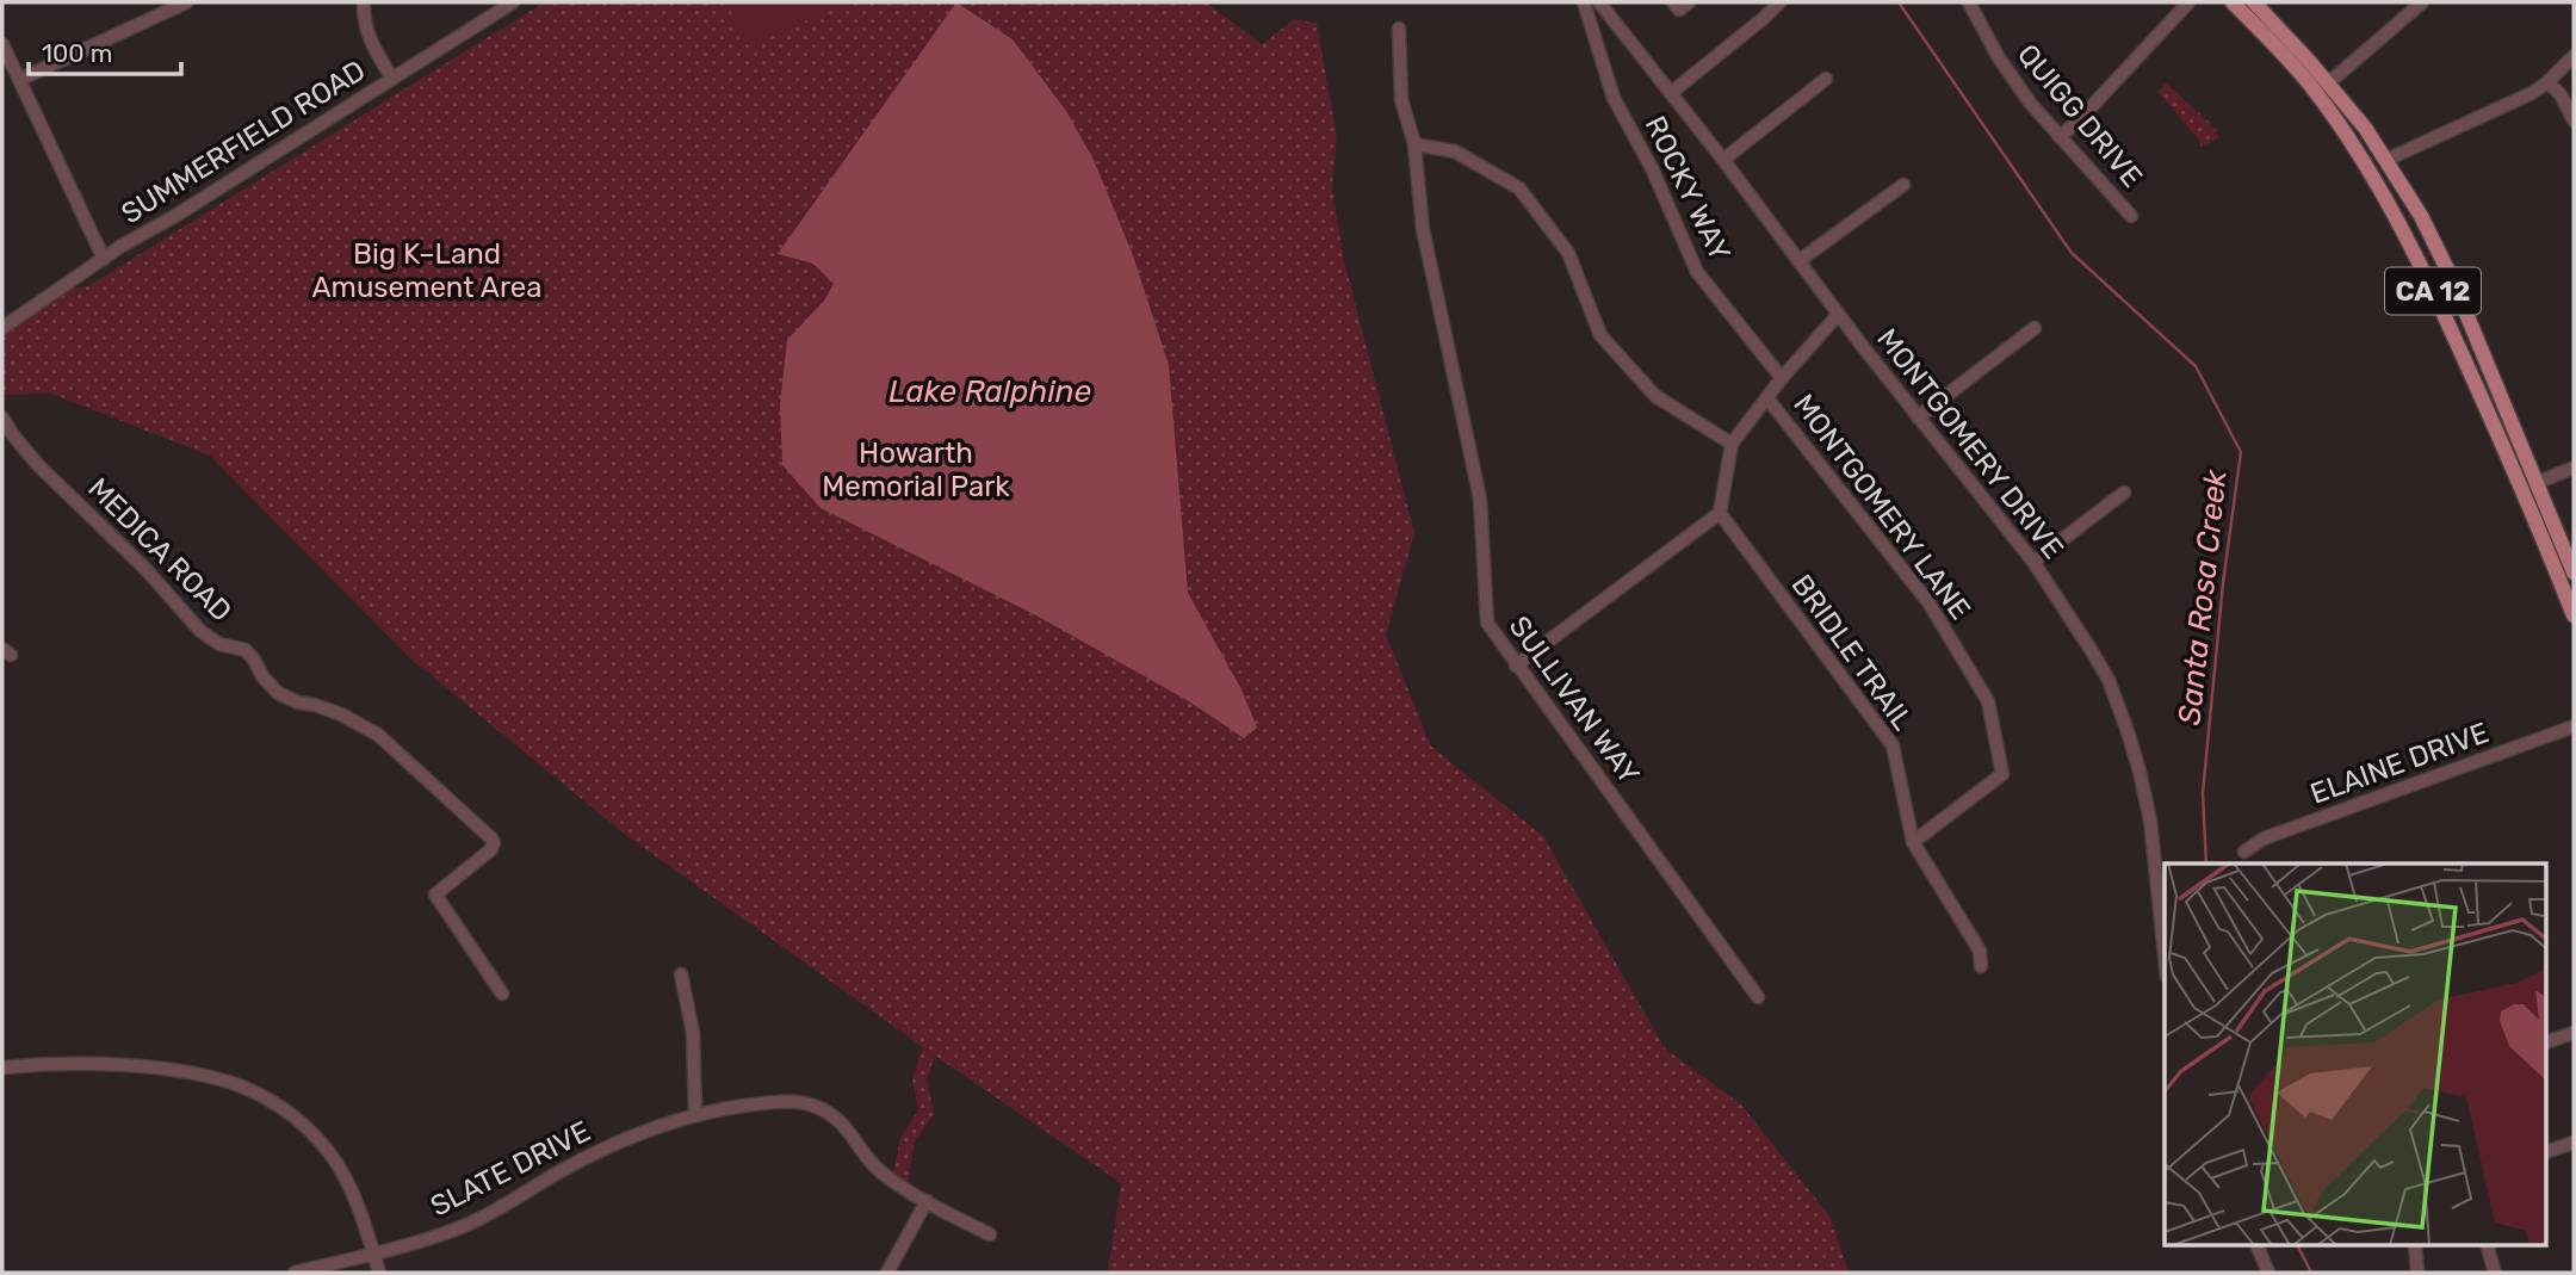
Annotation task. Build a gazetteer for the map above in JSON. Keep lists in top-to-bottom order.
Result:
{
  "streets": {
    "main road": ["CA 12"],
    "street": [
      "QUIGG DRIVE",
      "SUMMERFIELD ROAD",
      "ROCKY WAY",
      "MONTGOMERY DRIVE",
      "MONTGOMERY LANE",
      "MEDICA ROAD",
      "BRIDLE TRAIL",
      "SULLIVAN WAY",
      "ELAINE DRIVE",
      "SLATE DRIVE"
    ]
  },
  "crossings": [
    ["MONTGOMERY LANE", "BRIDLE TRAIL"]
  ],
  "water": ["Lake Ralphine", "Santa Rosa Creek"],
  "parks": ["Big K–Land Amusement Area", "Howarth Memorial Park"],
  "scale_bar": "100 m"
}
